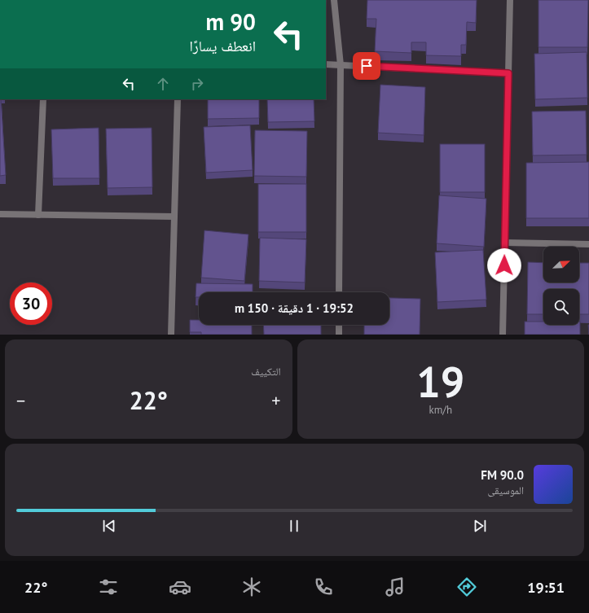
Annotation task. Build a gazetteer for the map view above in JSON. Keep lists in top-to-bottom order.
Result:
{
  "north": "top right",
  "page": {
    "turn": ["90 m", "انعطف يسارًا"],
    "limit": "30",
    "trip": "19:52 · 1 دقيقة · 150 m",
    "tile": [
      ["19", "km/h"],
      "التكييف"
    ],
    "heat": ["−", "22°", "+"],
    "song": ["90.0 FM", "الموسيقى"],
    "tabs": ["19:51", "22°"]
  }
}
